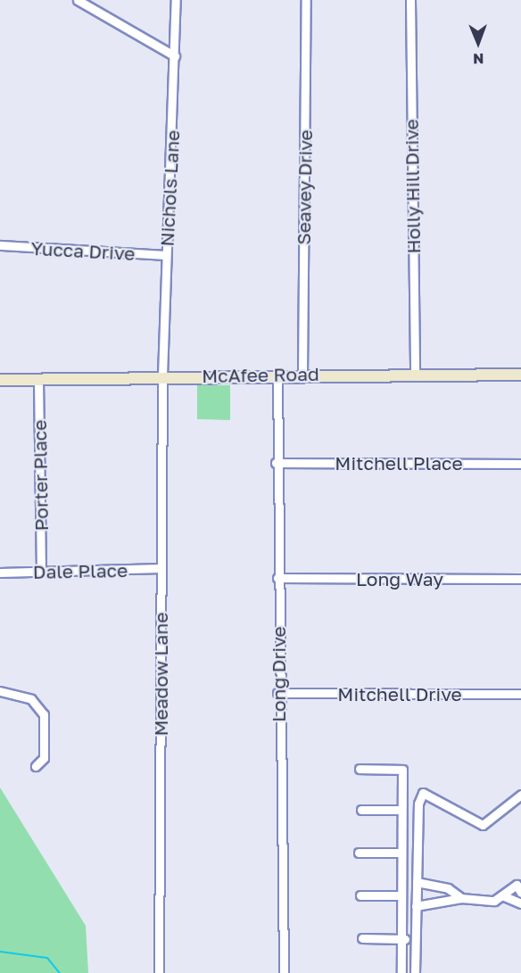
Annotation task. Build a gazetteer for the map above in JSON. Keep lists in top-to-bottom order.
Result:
{
  "streets": {
    "street": [
      "Holly Hill Drive",
      "Seavey Drive",
      "Nichols Lane",
      "Yucca Drive",
      "McAfee Road",
      "Mitchell Place",
      "Porter Place",
      "Dale Place",
      "Long Way",
      "Meadow Lane",
      "Long Drive",
      "Mitchell Drive"
    ]
  },
  "crossings": [
    ["Holly Hill Drive", "McAfee Road"],
    ["Seavey Drive", "McAfee Road"],
    ["Nichols Lane", "Yucca Drive"],
    ["Nichols Lane", "McAfee Road"],
    ["Nichols Lane", "Meadow Lane"],
    ["McAfee Road", "Porter Place"],
    ["McAfee Road", "Meadow Lane"],
    ["McAfee Road", "Long Drive"],
    ["Mitchell Place", "Long Drive"],
    ["Porter Place", "Dale Place"],
    ["Dale Place", "Meadow Lane"],
    ["Long Way", "Long Drive"],
    ["Long Drive", "Mitchell Drive"]
  ],
  "north": "bottom"
}
